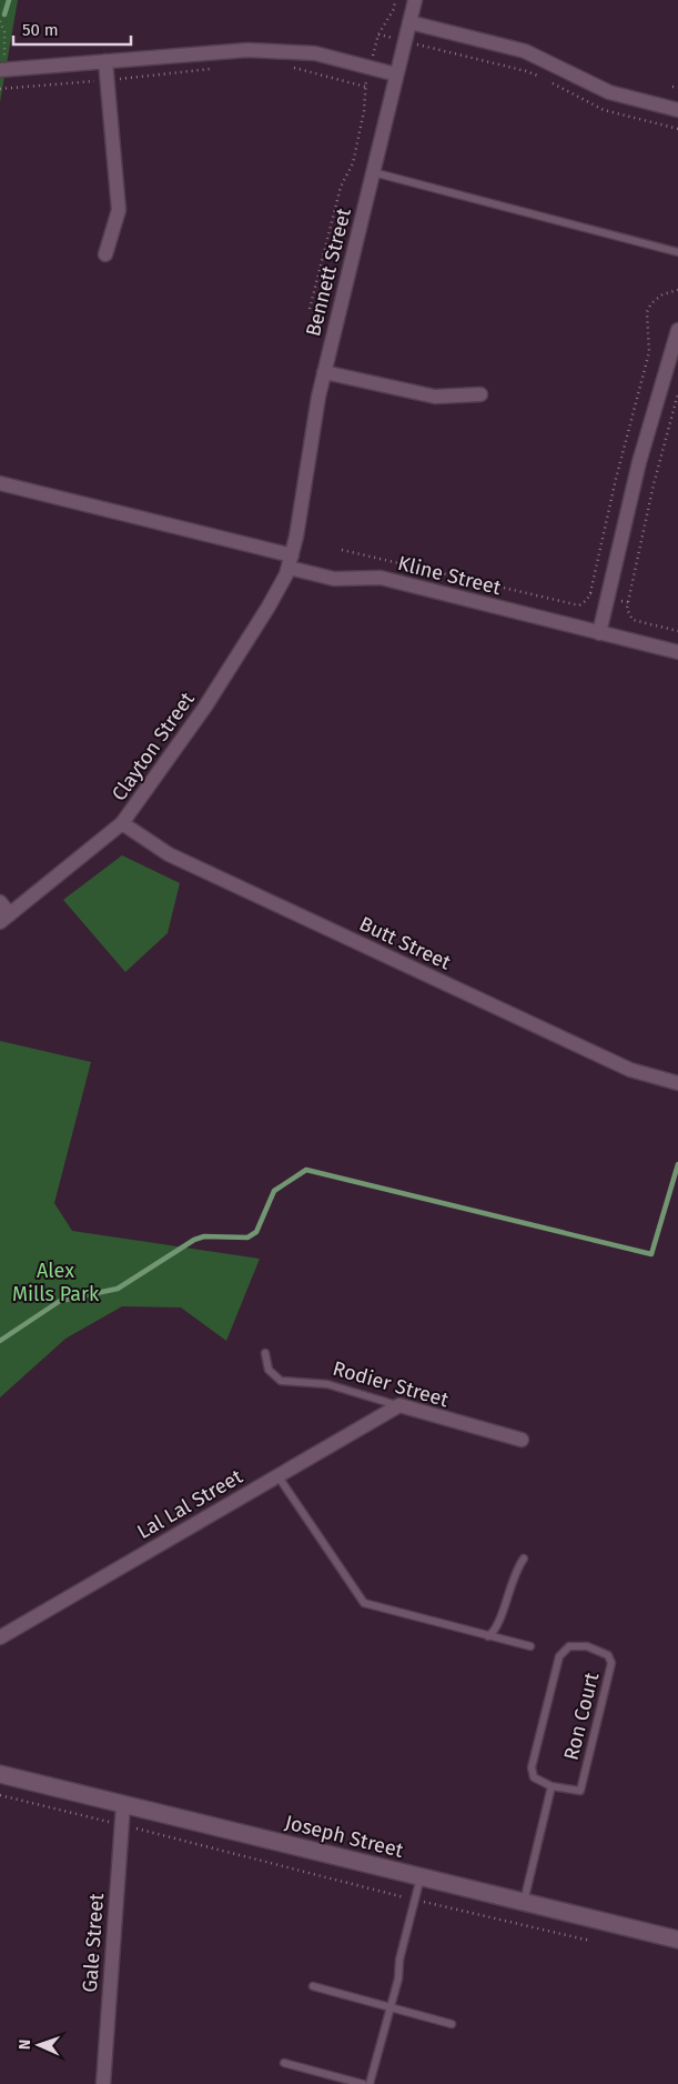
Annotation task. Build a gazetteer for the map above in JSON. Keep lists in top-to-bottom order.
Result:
{
  "streets": {
    "street": [
      "Bennett Street",
      "Kline Street",
      "Clayton Street",
      "Butt Street",
      "Rodier Street",
      "Lal Lal Street",
      "Joseph Street",
      "Gale Street"
    ],
    "lane": ["Ron Court"]
  },
  "crossings": [
    ["Bennett Street", "Kline Street"],
    ["Bennett Street", "Clayton Street"],
    ["Kline Street", "Clayton Street"],
    ["Clayton Street", "Butt Street"],
    ["Rodier Street", "Lal Lal Street"],
    ["Joseph Street", "Gale Street"]
  ],
  "parks": ["Alex Mills Park"],
  "scale_bar": "50 m",
  "north": "left"
}
